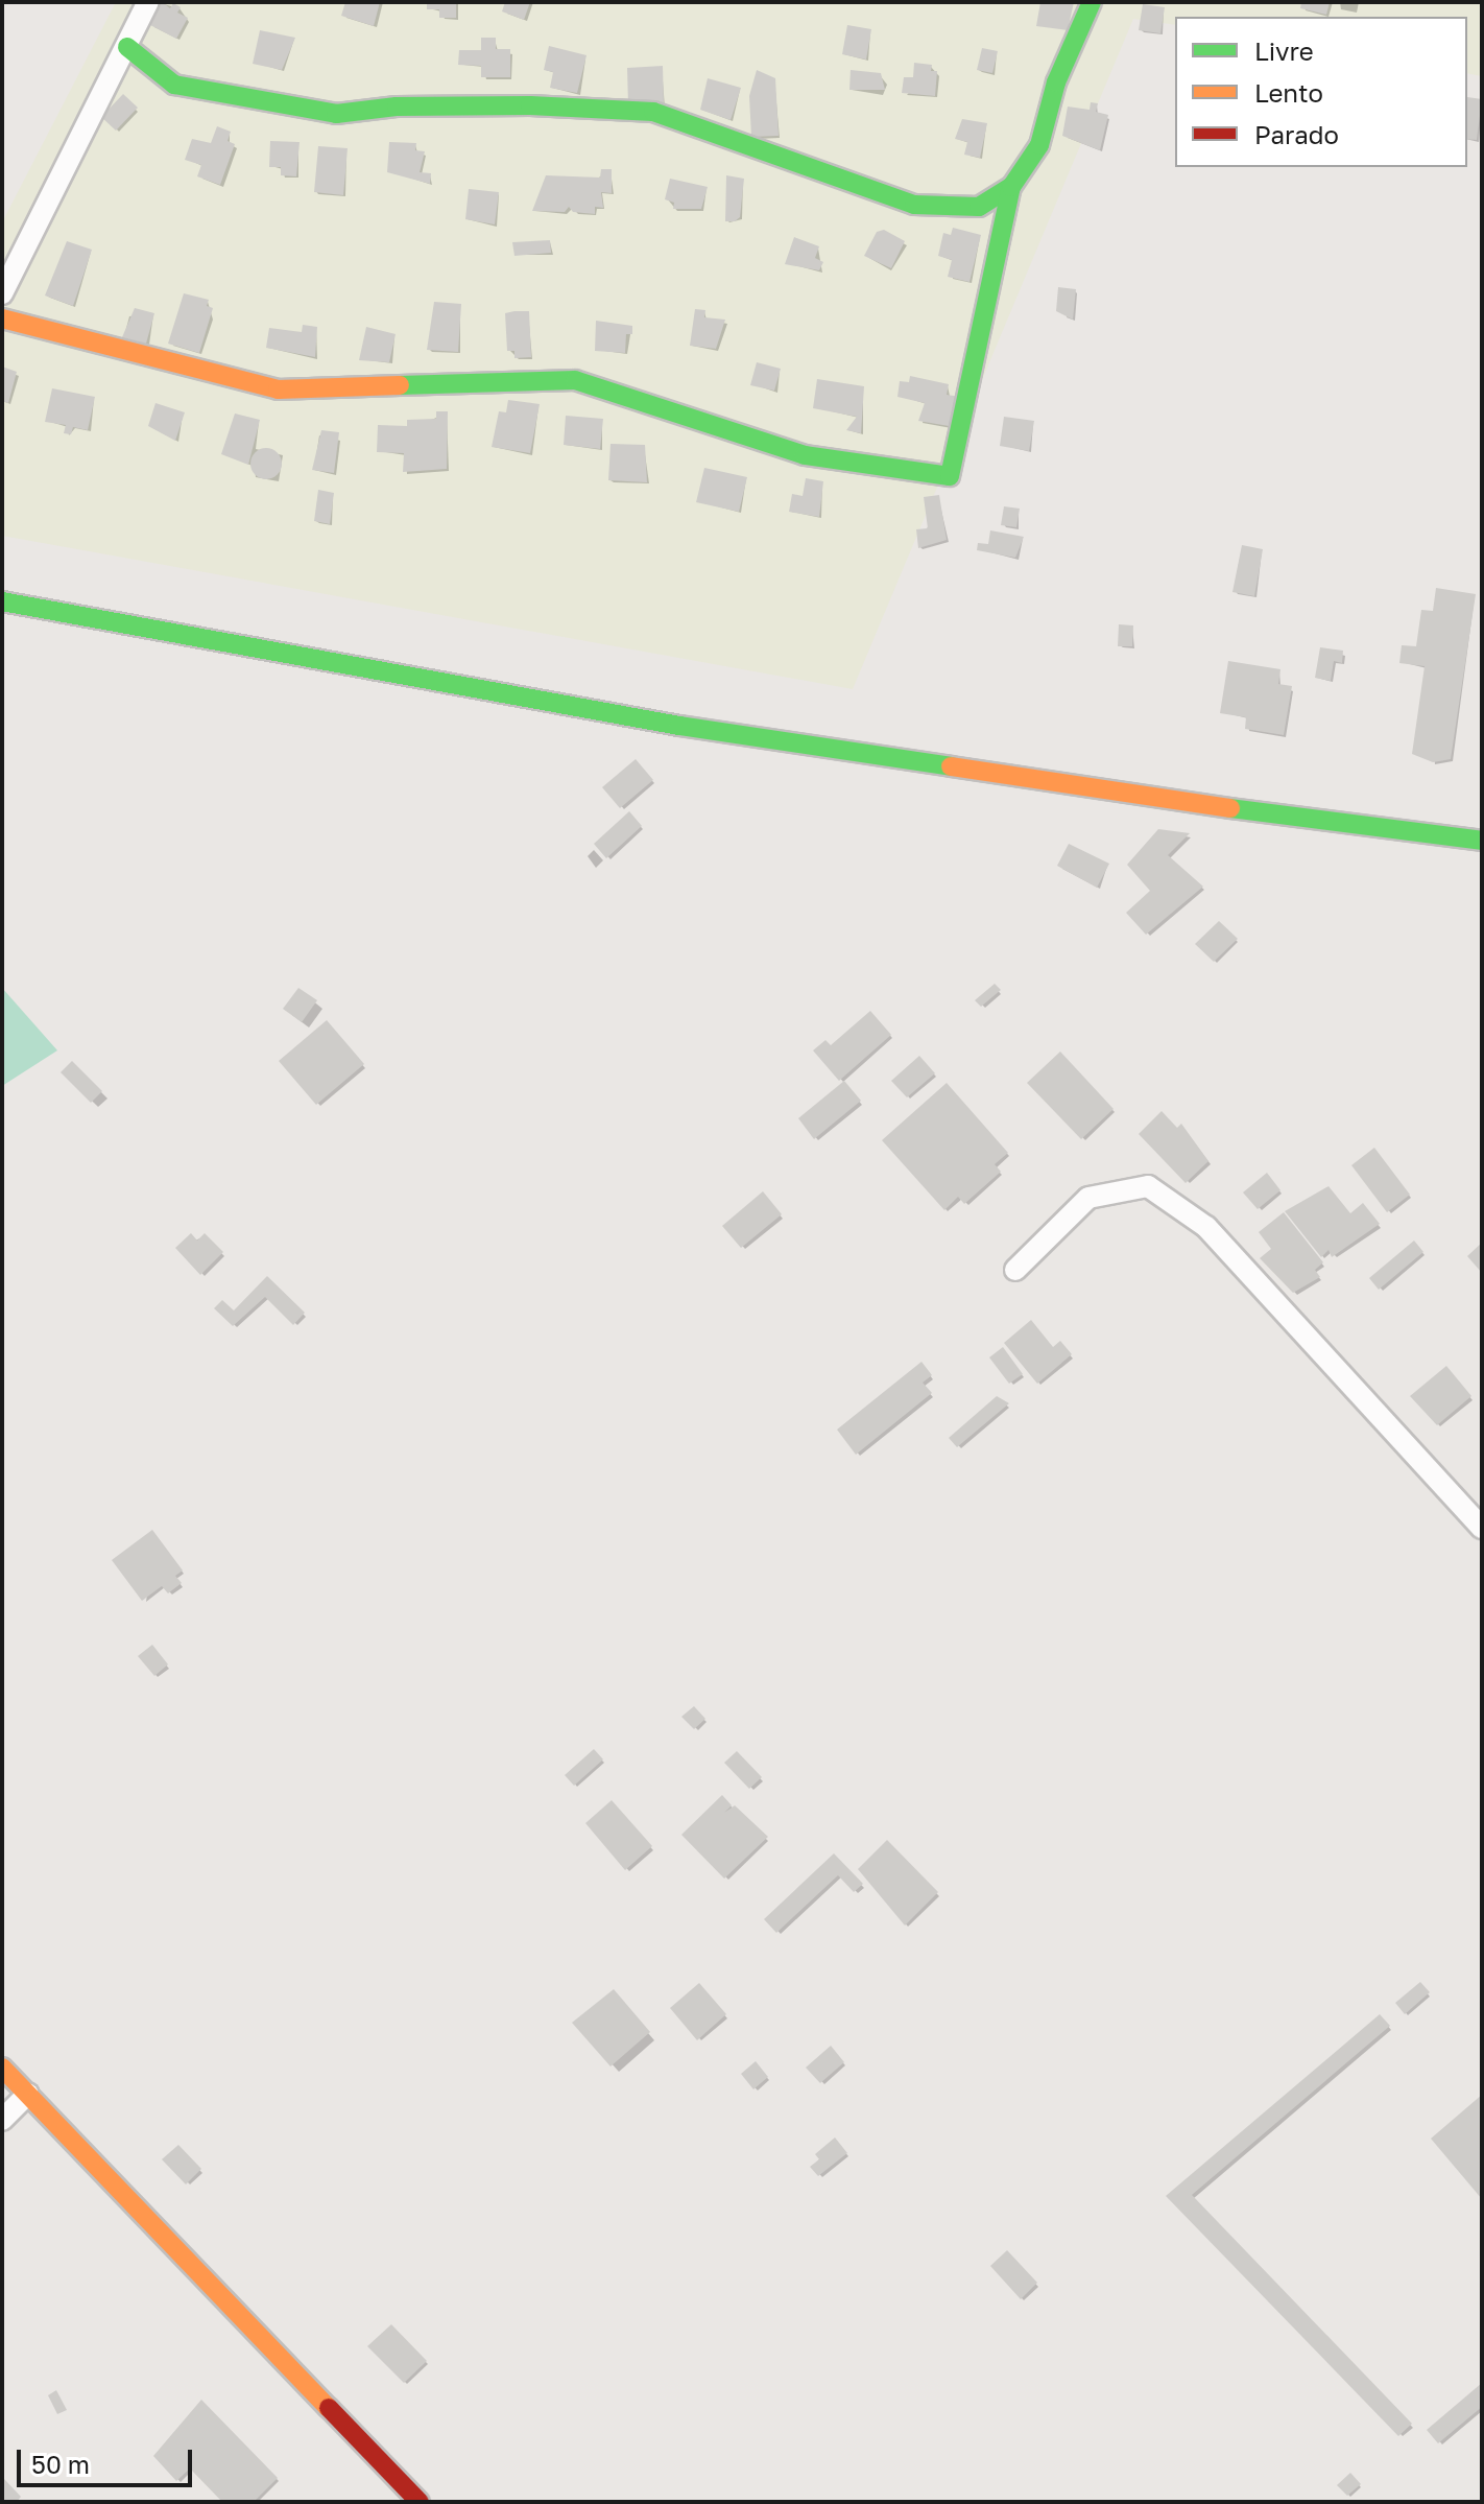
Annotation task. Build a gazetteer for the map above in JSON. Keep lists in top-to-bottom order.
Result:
{
  "legend": ["Livre", "Lento", "Parado"],
  "scale_bar": "50 m"
}
